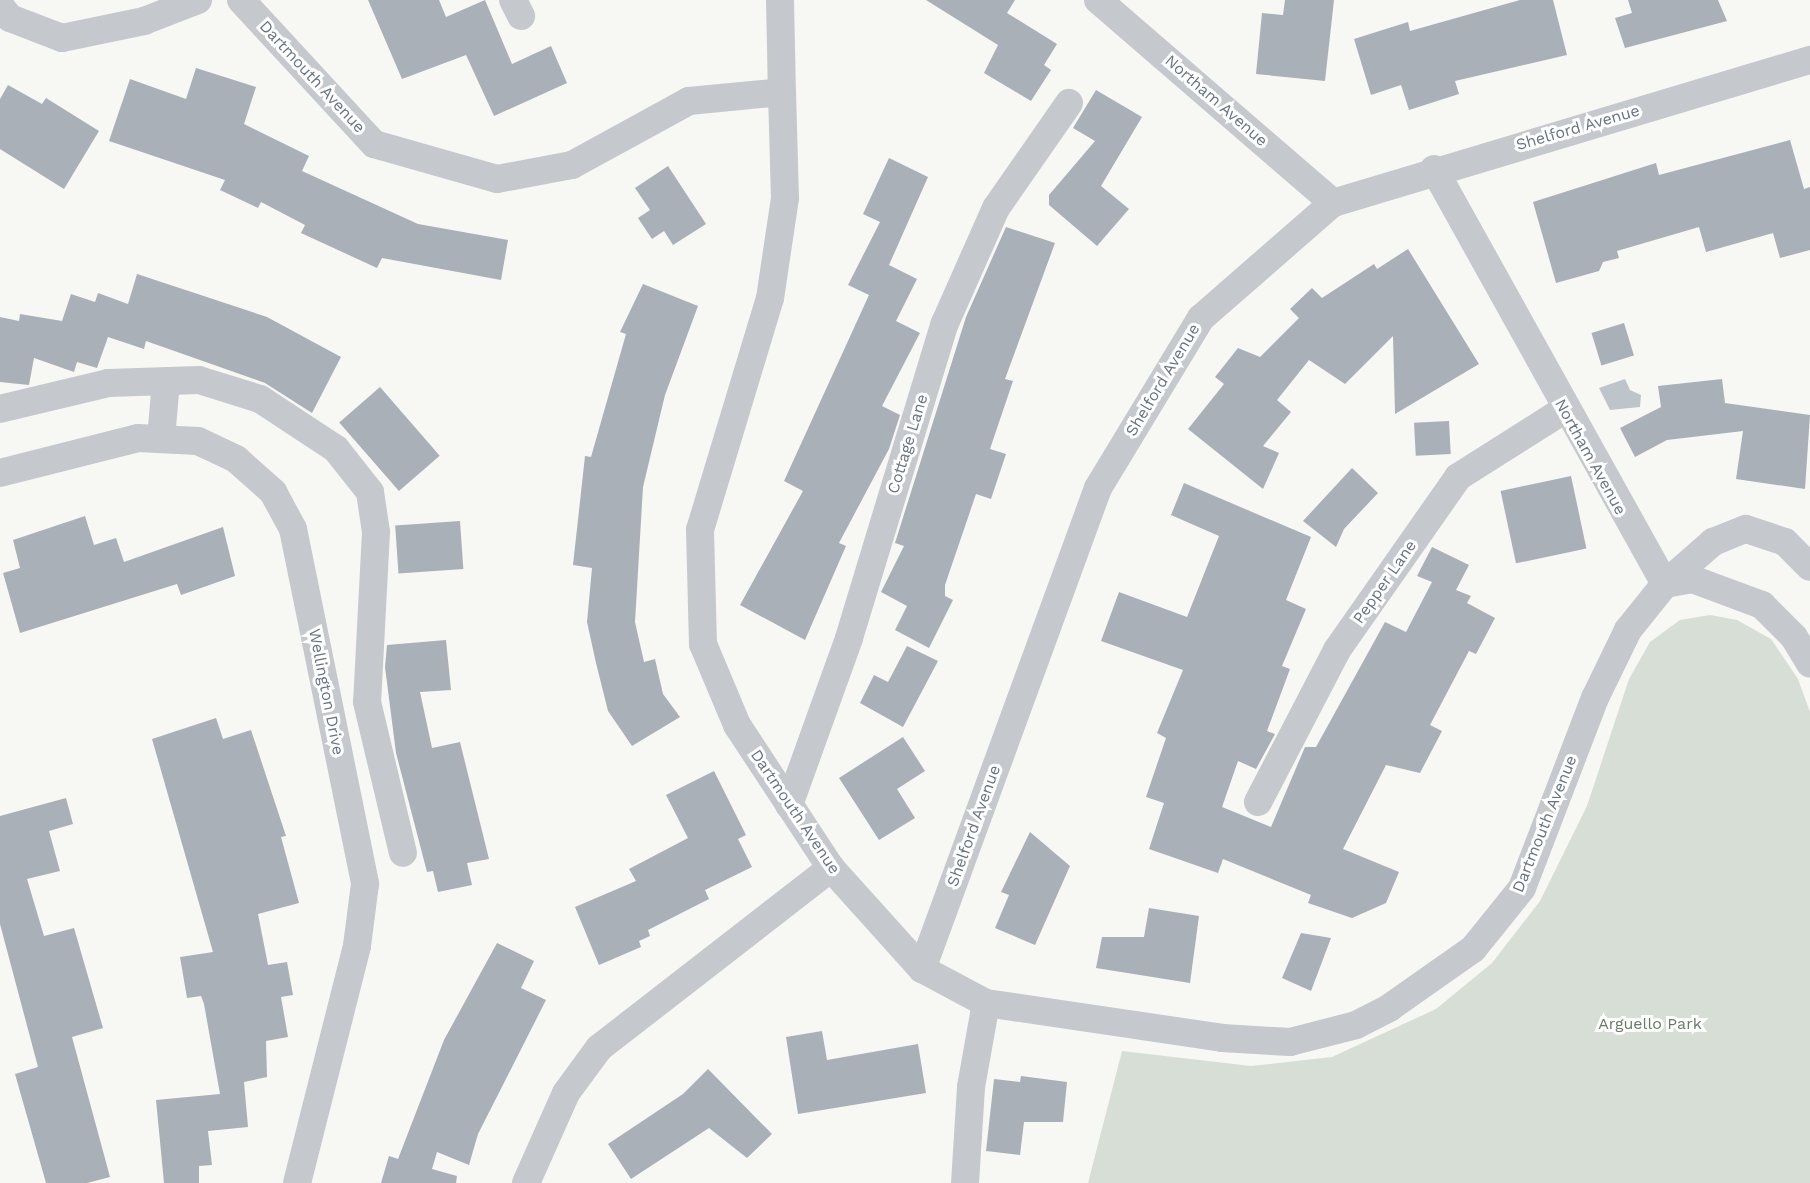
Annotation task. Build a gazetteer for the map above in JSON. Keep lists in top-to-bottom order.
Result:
{
  "streets": {
    "street": [
      "Dartmouth Avenue",
      "Northam Avenue",
      "Shelford Avenue",
      "Cottage Lane",
      "Pepper Lane",
      "Wellington Drive"
    ]
  },
  "crossings": [
    ["Dartmouth Avenue", "Northam Avenue"],
    ["Dartmouth Avenue", "Shelford Avenue"],
    ["Dartmouth Avenue", "Cottage Lane"],
    ["Northam Avenue", "Shelford Avenue"],
    ["Northam Avenue", "Pepper Lane"]
  ],
  "parks": ["Arguello Park"]
}
